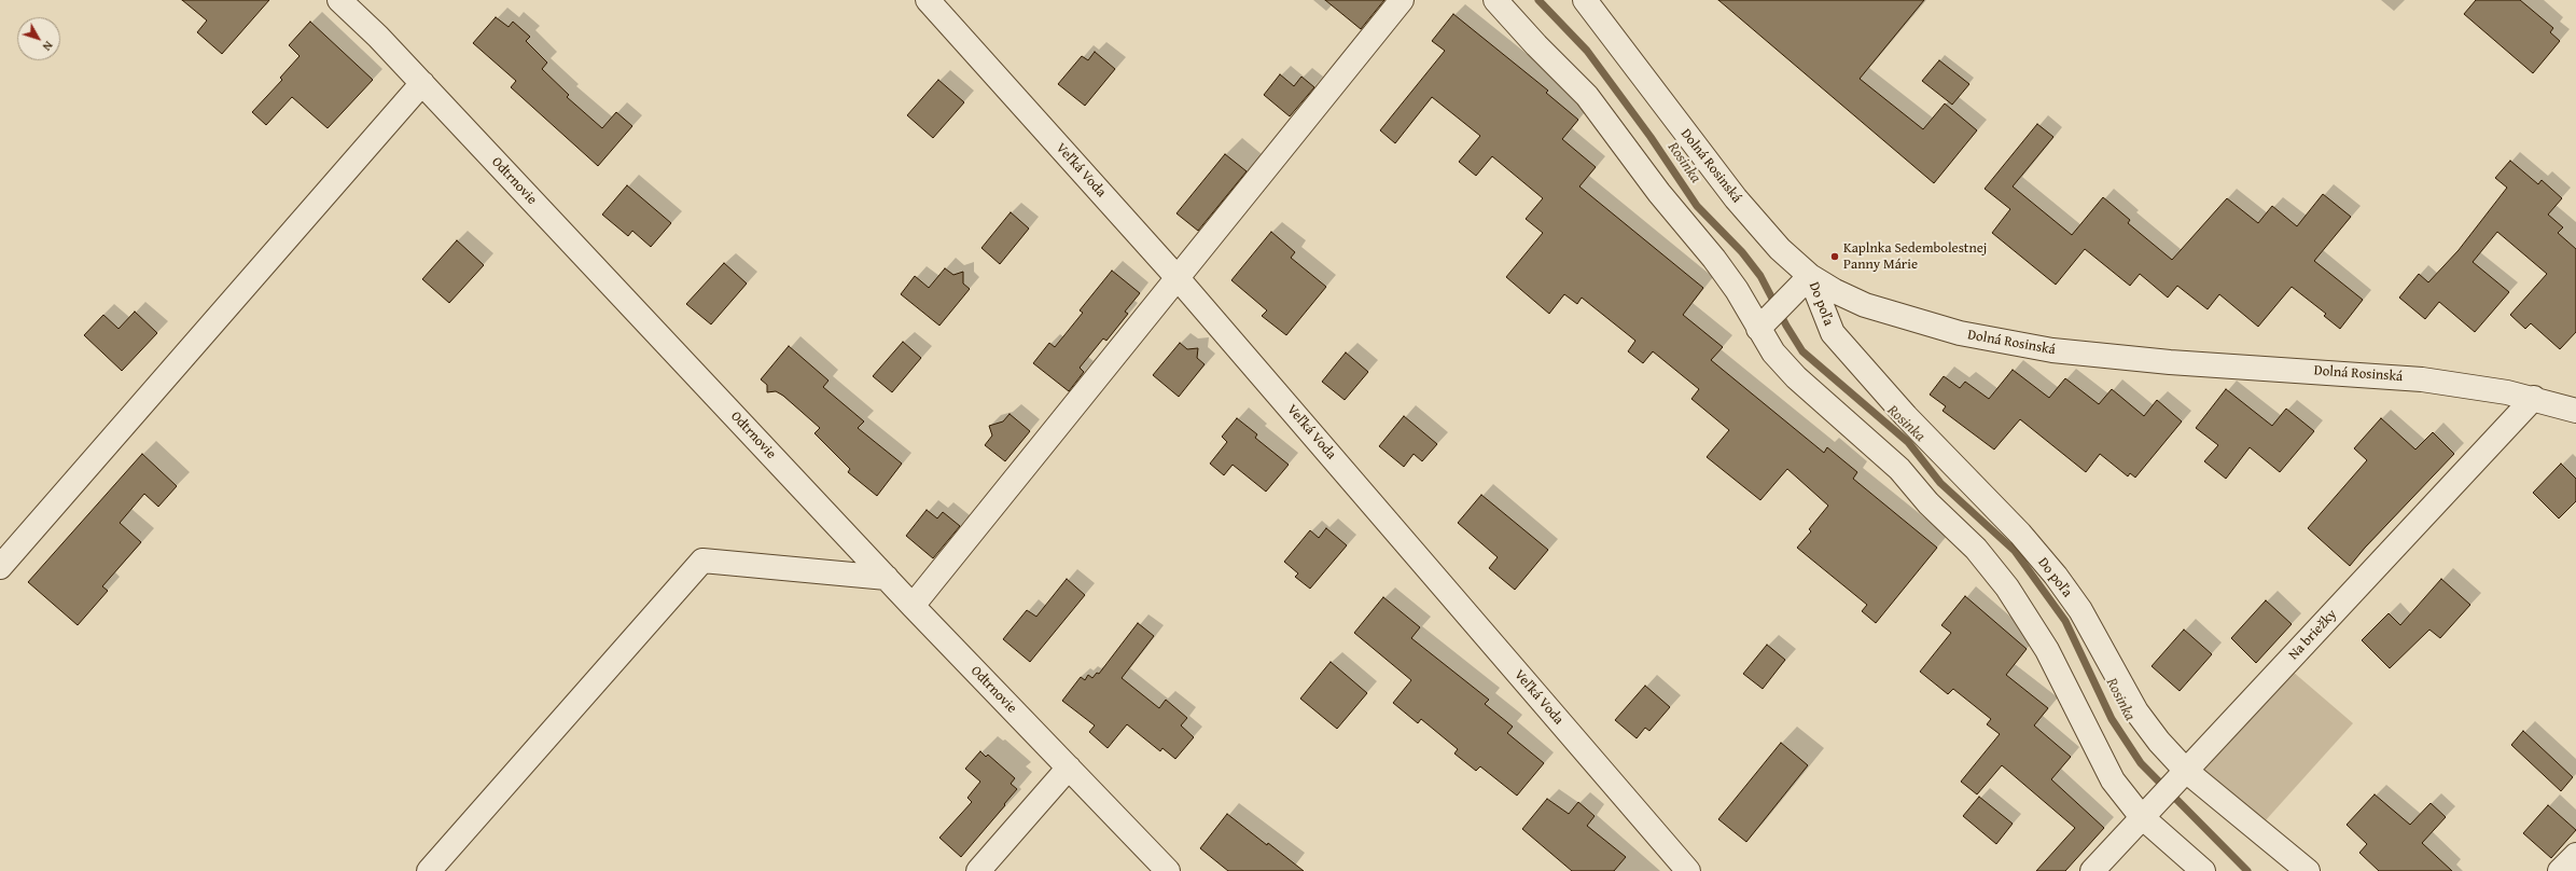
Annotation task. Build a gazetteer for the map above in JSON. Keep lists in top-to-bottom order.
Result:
{
  "streets": {
    "street": [
      "Dolná Rosinská",
      "Veľká Voda",
      "Odtrnovie",
      "Do poľa",
      "Na briežky"
    ]
  },
  "crossings": [
    ["Dolná Rosinská", "Do poľa"],
    ["Dolná Rosinská", "Na briežky"],
    ["Do poľa", "Na briežky"]
  ],
  "water": ["Rosinka"],
  "places": ["Kaplnka Sedembolestnej Panny Márie"],
  "north": "bottom right"
}
